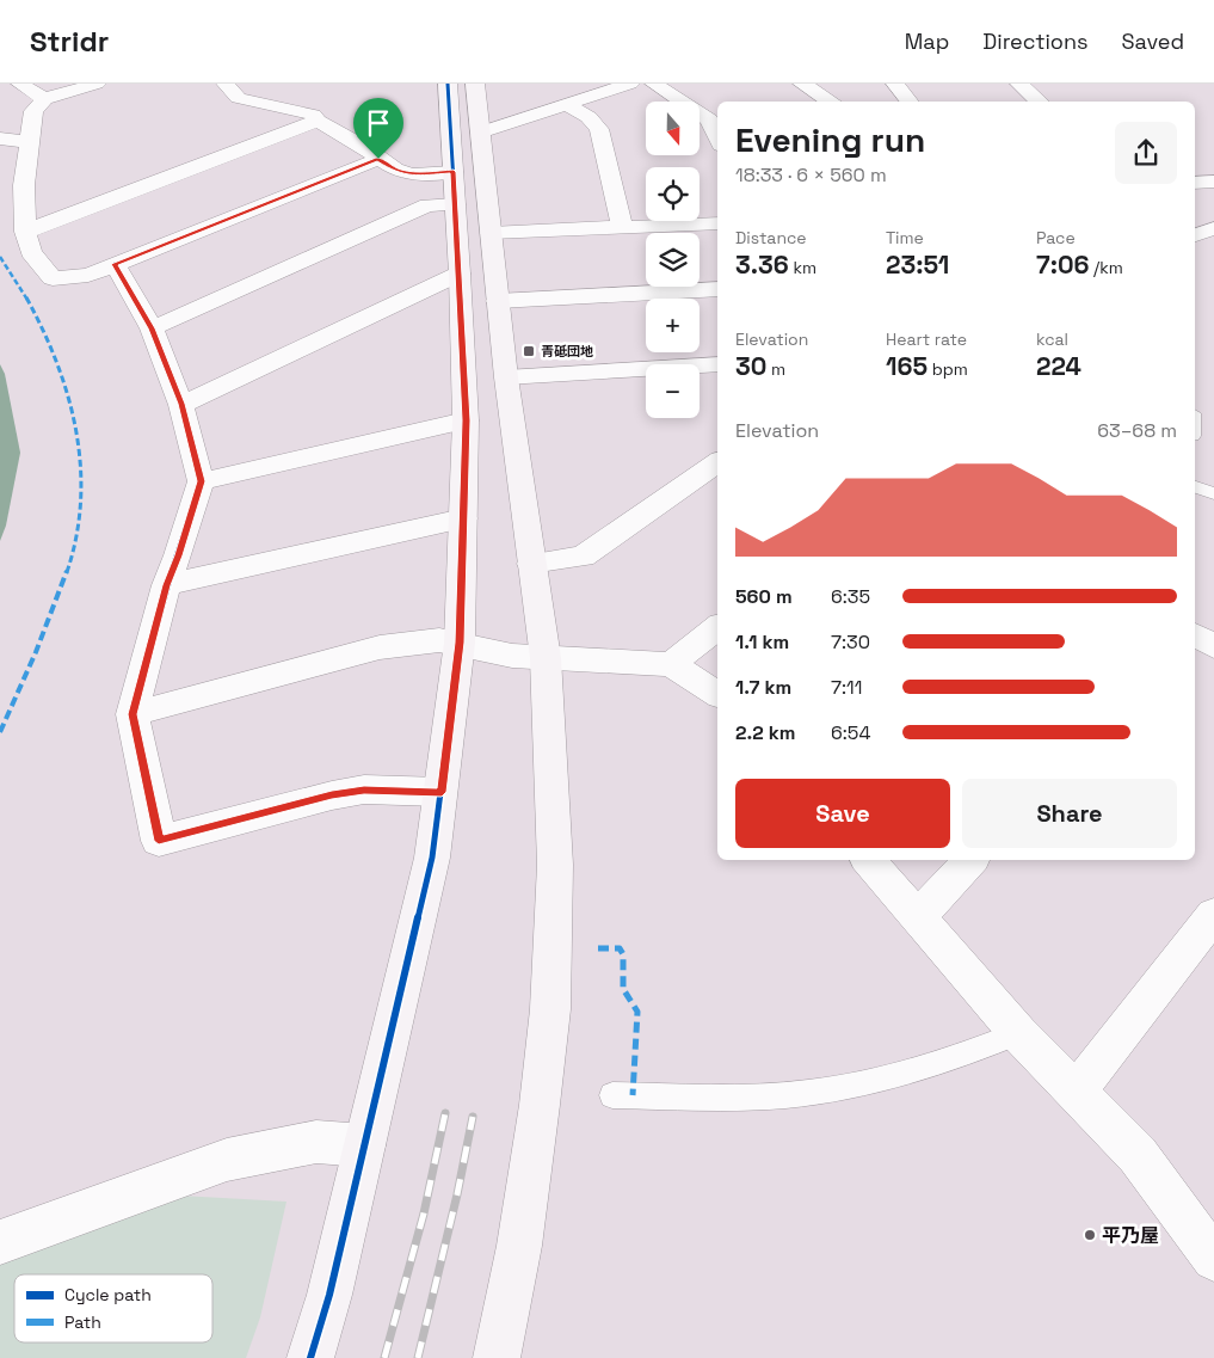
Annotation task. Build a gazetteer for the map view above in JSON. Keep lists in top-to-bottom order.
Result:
{
  "places": {
    "transit": ["青砥団地"],
    "other": ["平乃屋"]
  },
  "legend": ["Cycle path", "Path"],
  "north": "bottom",
  "page": {
    "header": "Stridr",
    "nav": ["Map", "Directions", "Saved"],
    "map_buttons": ["+", "−"],
    "heading": ["Evening run", "18:33 · 6 × 560 m"],
    "stats": [
      ["Distance", "3.36 km"],
      ["Time", "23:51"],
      ["Pace", "7:06 /km"],
      ["Elevation", "30 m"],
      ["Heart rate", "165 bpm"],
      ["kcal", "224"]
    ],
    "chart": ["Elevation", "63–68 m"],
    "list": [
      {
        "name": "560 m",
        "note": "6:35"
      },
      {
        "name": "1.1 km",
        "note": "7:30"
      },
      {
        "name": "1.7 km",
        "note": "7:11"
      },
      {
        "name": "2.2 km",
        "note": "6:54"
      }
    ],
    "buttons": ["Save", "Share"]
  }
}
